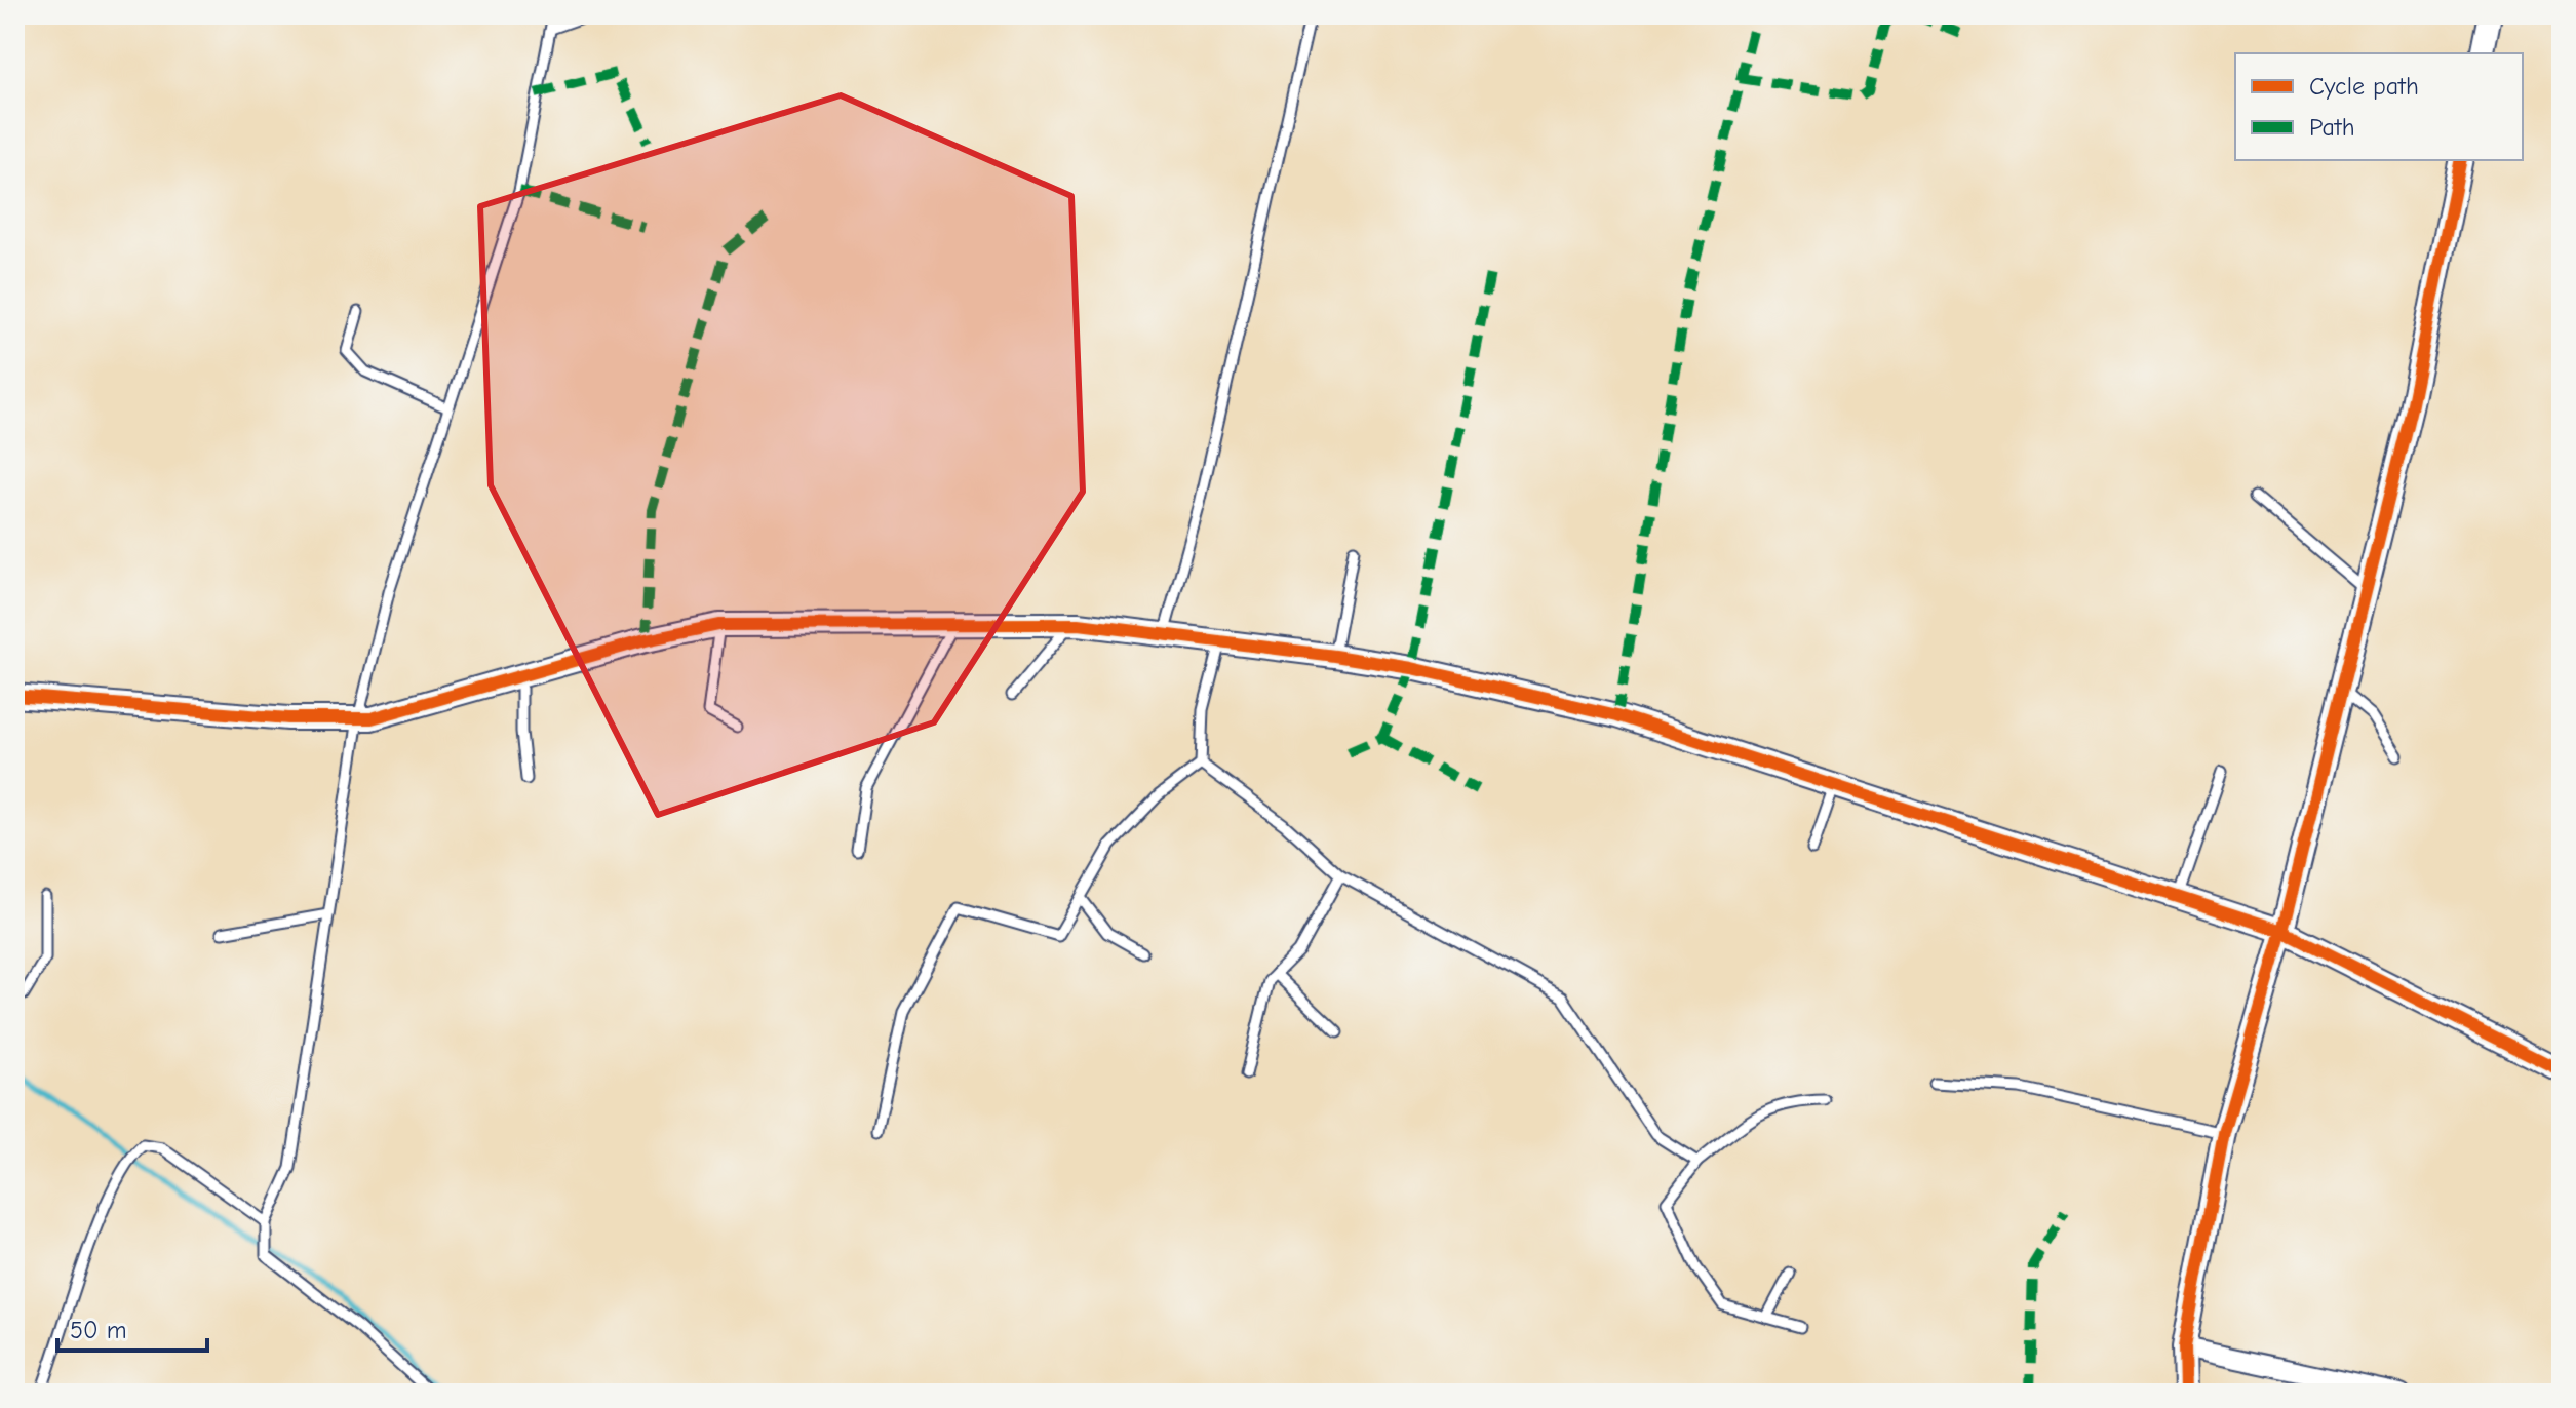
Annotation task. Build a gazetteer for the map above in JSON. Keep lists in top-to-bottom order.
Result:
{
  "legend": ["Cycle path", "Path"],
  "scale_bar": "50 m"
}
